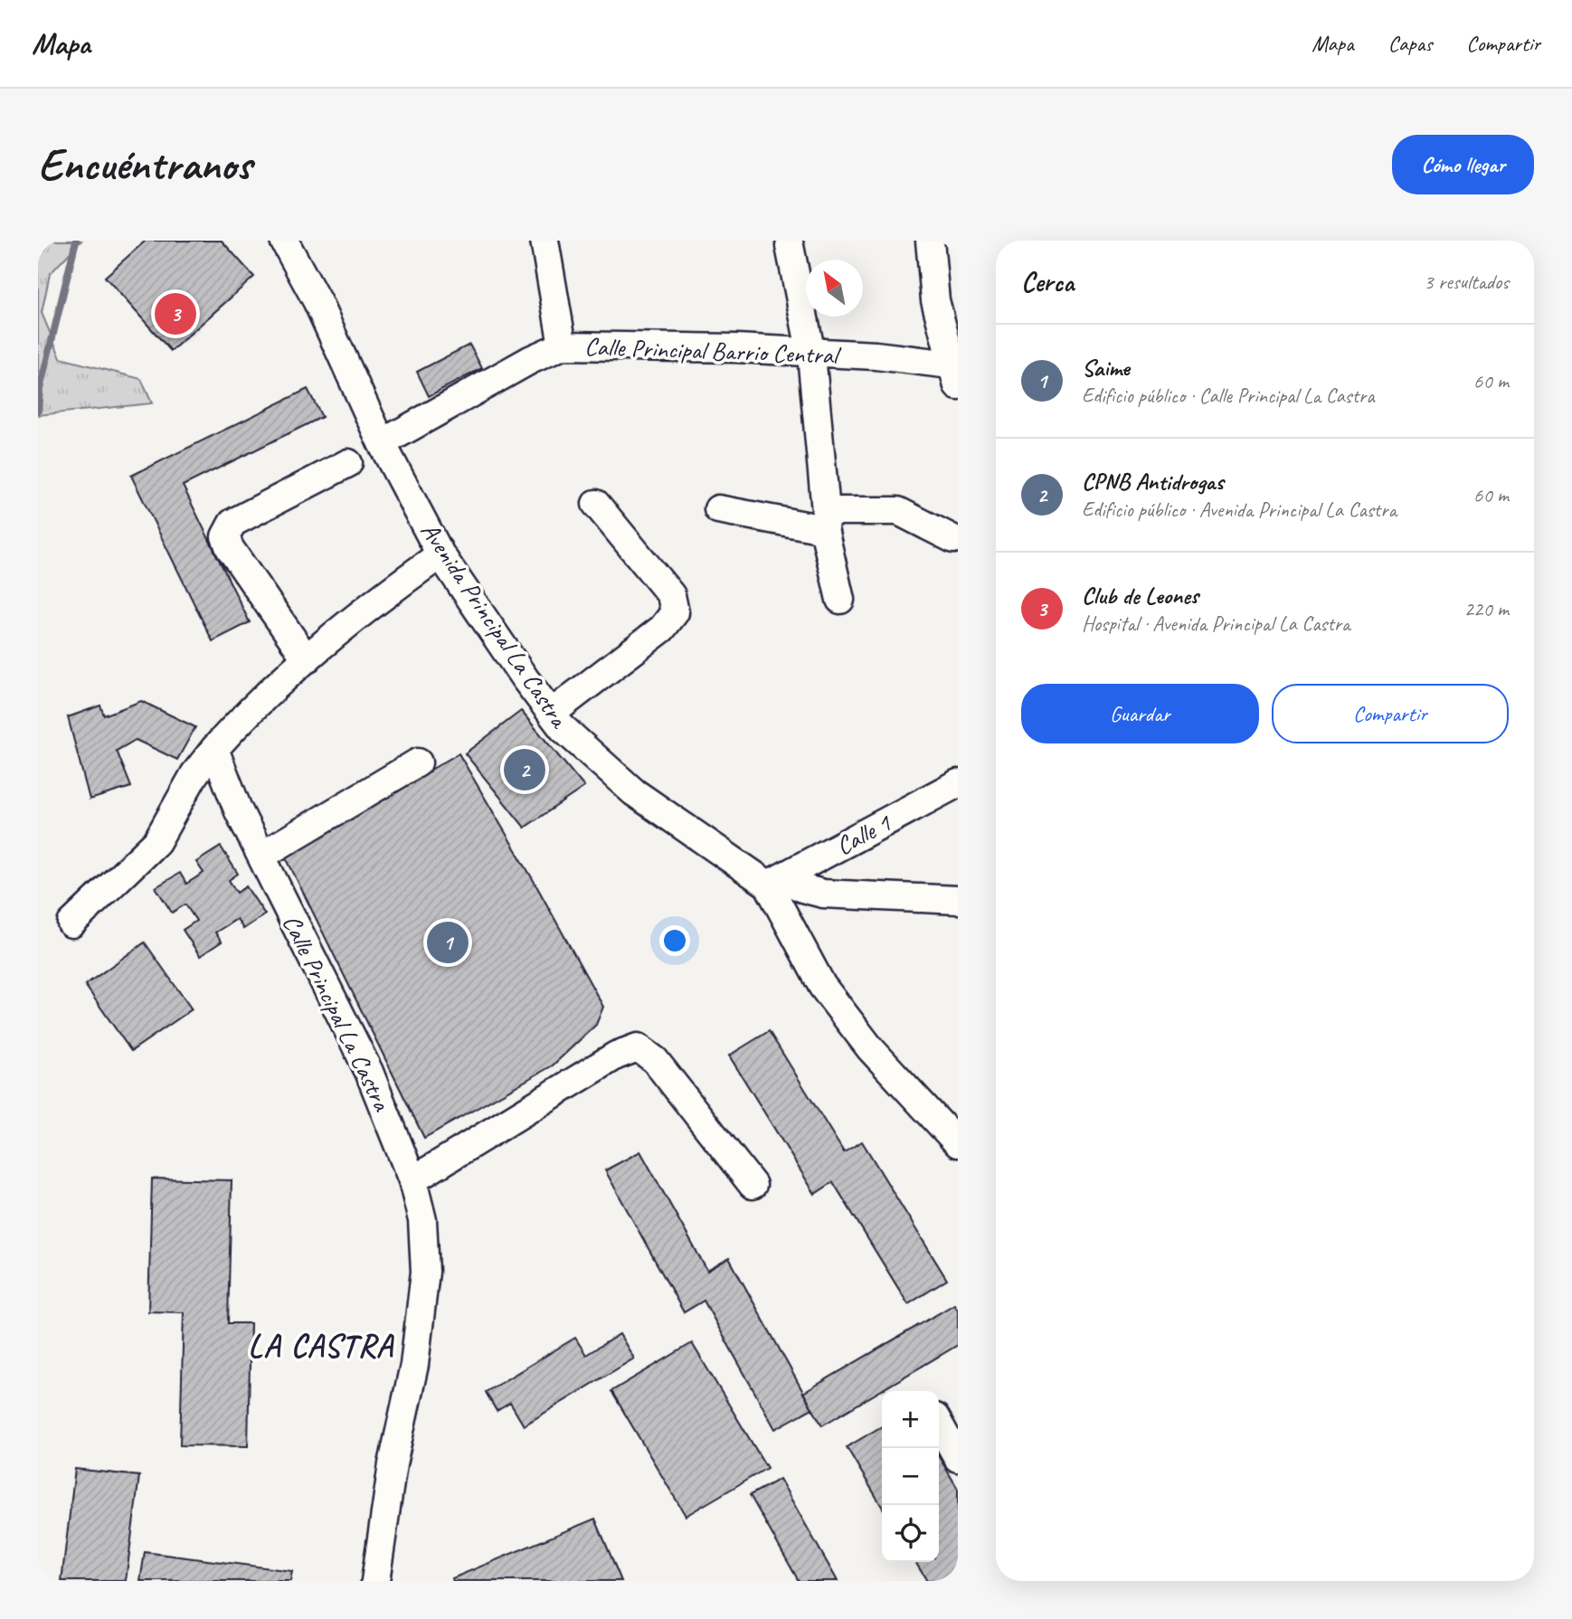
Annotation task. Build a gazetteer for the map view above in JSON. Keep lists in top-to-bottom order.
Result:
{
  "streets": {
    "street": [
      "Calle Principal Barrio Central",
      "Avenida Principal La Castra",
      "Calle 1",
      "Calle Principal La Castra"
    ]
  },
  "crossings": [
    ["Calle Principal Barrio Central", "Avenida Principal La Castra"],
    ["Avenida Principal La Castra", "Calle 1"]
  ],
  "districts": ["LA CASTRA"],
  "north": "top left",
  "page": {
    "header": "Mapa",
    "nav": ["Mapa", "Capas", "Compartir"],
    "buttons": [
      "Cómo llegar",
      ["Guardar", "Compartir"]
    ],
    "title": "Encuéntranos",
    "heading": ["Cerca", "3 resultados"],
    "pins": ["3", "2", "1"],
    "list": [
      {
        "mark": "1",
        "name": "Saime",
        "note": "Edificio público · Calle Principal La Castra",
        "value": "60 m"
      },
      {
        "mark": "2",
        "name": "CPNB Antidrogas",
        "note": "Edificio público · Avenida Principal La Castra",
        "value": "60 m"
      },
      {
        "mark": "3",
        "name": "Club de Leones",
        "note": "Hospital · Avenida Principal La Castra",
        "value": "220 m"
      }
    ],
    "map_buttons": ["+", "−"]
  }
}
